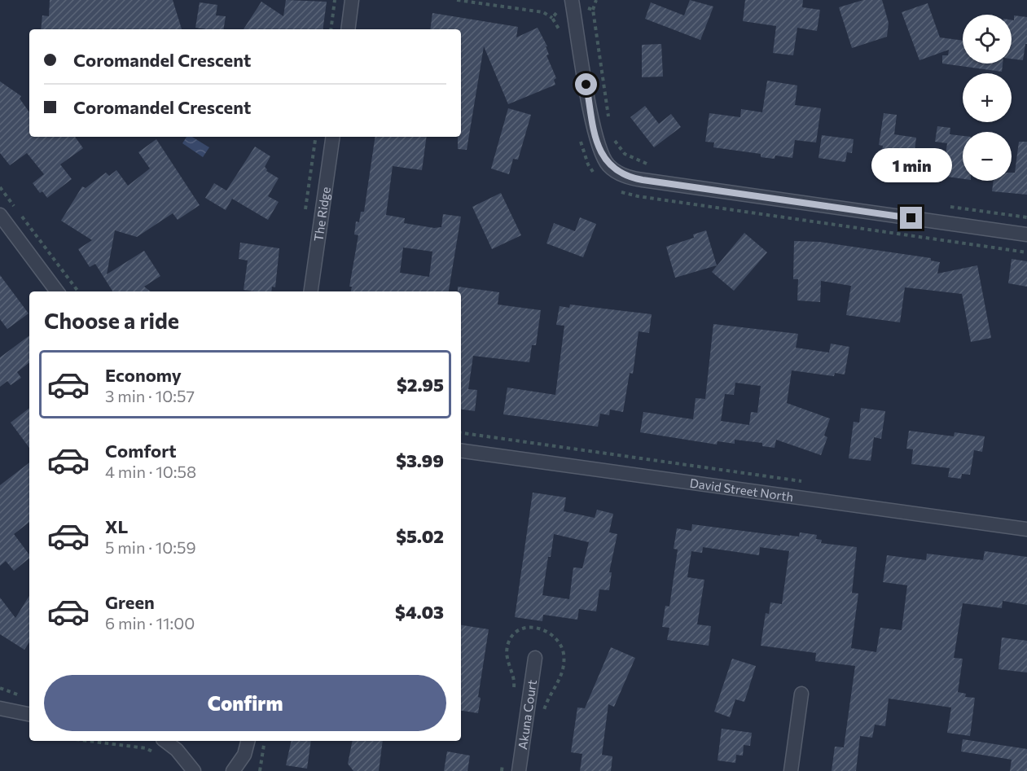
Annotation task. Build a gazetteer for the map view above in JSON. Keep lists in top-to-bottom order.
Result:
{
  "streets": {
    "street": ["The Ridge", "David Street North", "Akuna Court"]
  },
  "page": {
    "map_buttons": ["+", "−"],
    "banner": ["Coromandel Crescent", "Coromandel Crescent"],
    "bubble": "1 min",
    "heading": "Choose a ride",
    "list": [
      {
        "name": "Economy",
        "note": "3 min · 10:57",
        "value": "$2.95"
      },
      {
        "name": "Comfort",
        "note": "4 min · 10:58",
        "value": "$3.99"
      },
      {
        "name": "XL",
        "note": "5 min · 10:59",
        "value": "$5.02"
      },
      {
        "name": "Green",
        "note": "6 min · 11:00",
        "value": "$4.03"
      }
    ],
    "buttons": "Confirm"
  }
}
